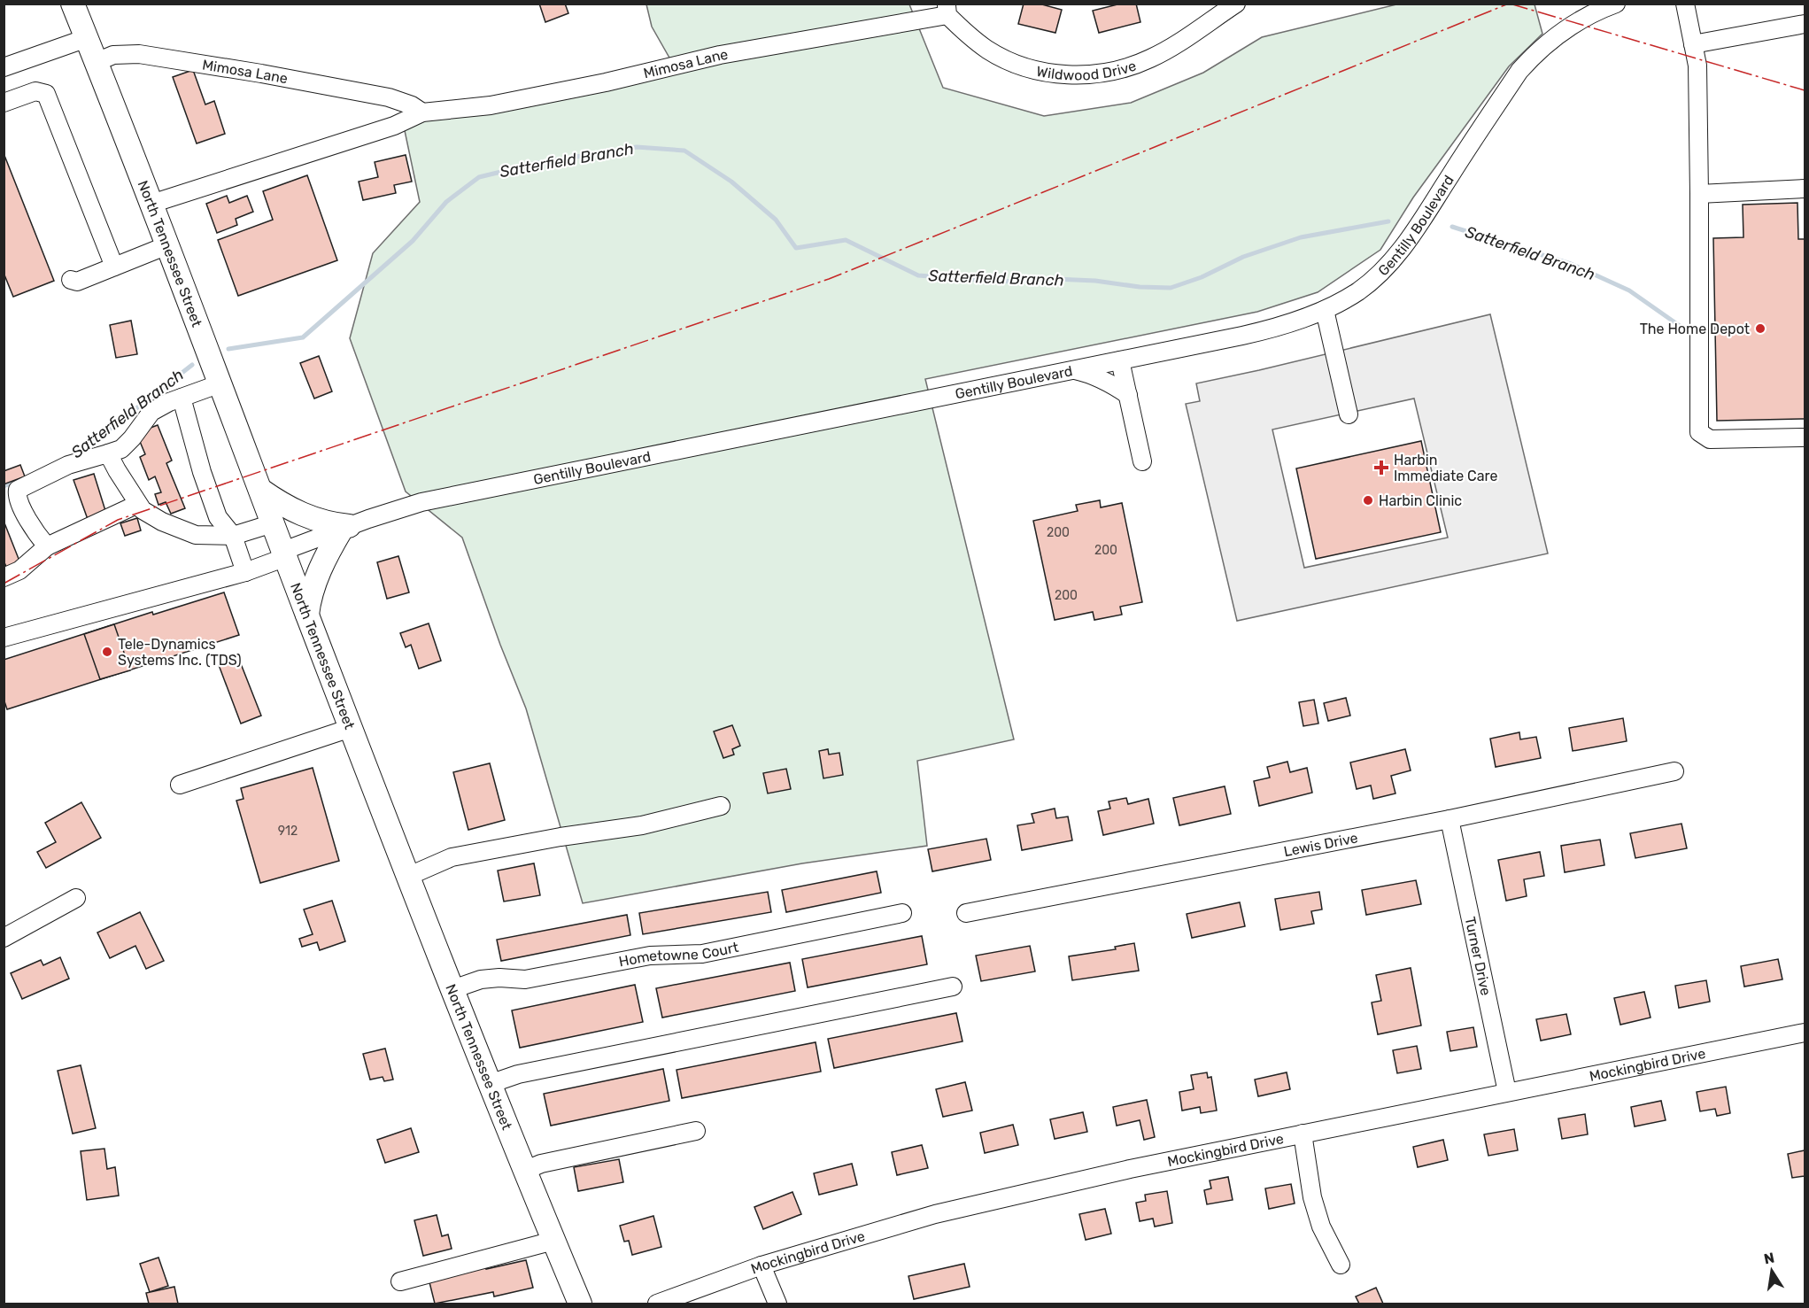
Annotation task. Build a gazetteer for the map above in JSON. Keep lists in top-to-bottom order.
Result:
{
  "streets": {
    "main road": ["North Tennessee Street"],
    "street": [
      "Mimosa Lane",
      "Wildwood Drive",
      "Gentilly Boulevard",
      "Lewis Drive",
      "Hometowne Court",
      "Turner Drive",
      "Mockingbird Drive"
    ]
  },
  "crossings": [
    ["Mimosa Lane", "Wildwood Drive"],
    ["Mimosa Lane", "North Tennessee Street"],
    ["Gentilly Boulevard", "North Tennessee Street"],
    ["North Tennessee Street", "Hometowne Court"],
    ["Lewis Drive", "Turner Drive"],
    ["Turner Drive", "Mockingbird Drive"]
  ],
  "water": ["Satterfield Branch"],
  "places": {
    "other": ["The Home Depot", "Harbin Clinic", "Tele-Dynamics Systems Inc. (TDS)"],
    "health": ["Harbin Immediate Care"]
  },
  "house_numbers": [
    "200",
    "200",
    "200",
    "912"
  ],
  "north": "top"
}
